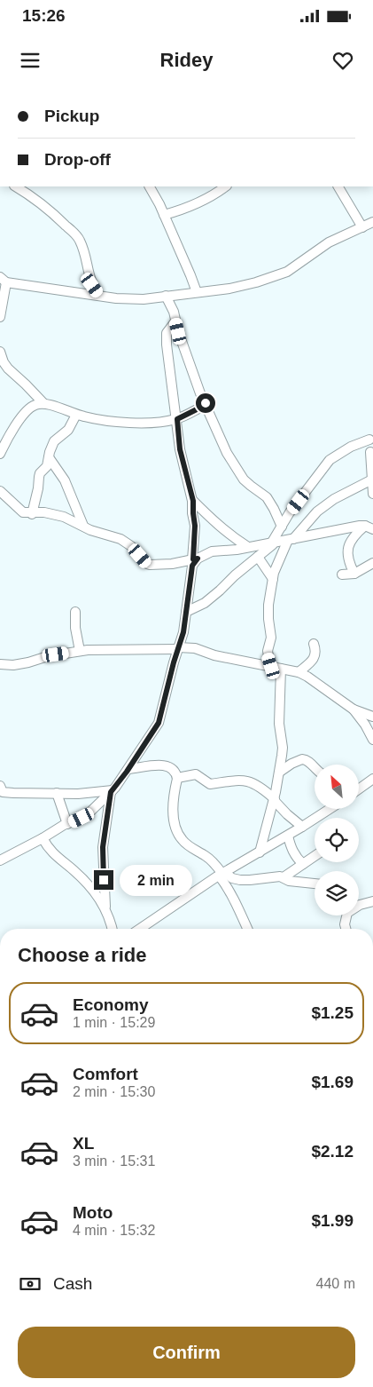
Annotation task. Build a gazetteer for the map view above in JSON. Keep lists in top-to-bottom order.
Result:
{
  "north": "top left",
  "page": {
    "status": "15:26",
    "header": "Ridey",
    "banner": ["Pickup", "Drop-off"],
    "bubble": "2 min",
    "heading": "Choose a ride",
    "list": [
      {
        "name": "Economy",
        "note": "1 min · 15:29",
        "value": "$1.25"
      },
      {
        "name": "Comfort",
        "note": "2 min · 15:30",
        "value": "$1.69"
      },
      {
        "name": "XL",
        "note": "3 min · 15:31",
        "value": "$2.12"
      },
      {
        "name": "Moto",
        "note": "4 min · 15:32",
        "value": "$1.99"
      }
    ],
    "pay": ["Cash", "440 m"],
    "buttons": "Confirm"
  }
}
